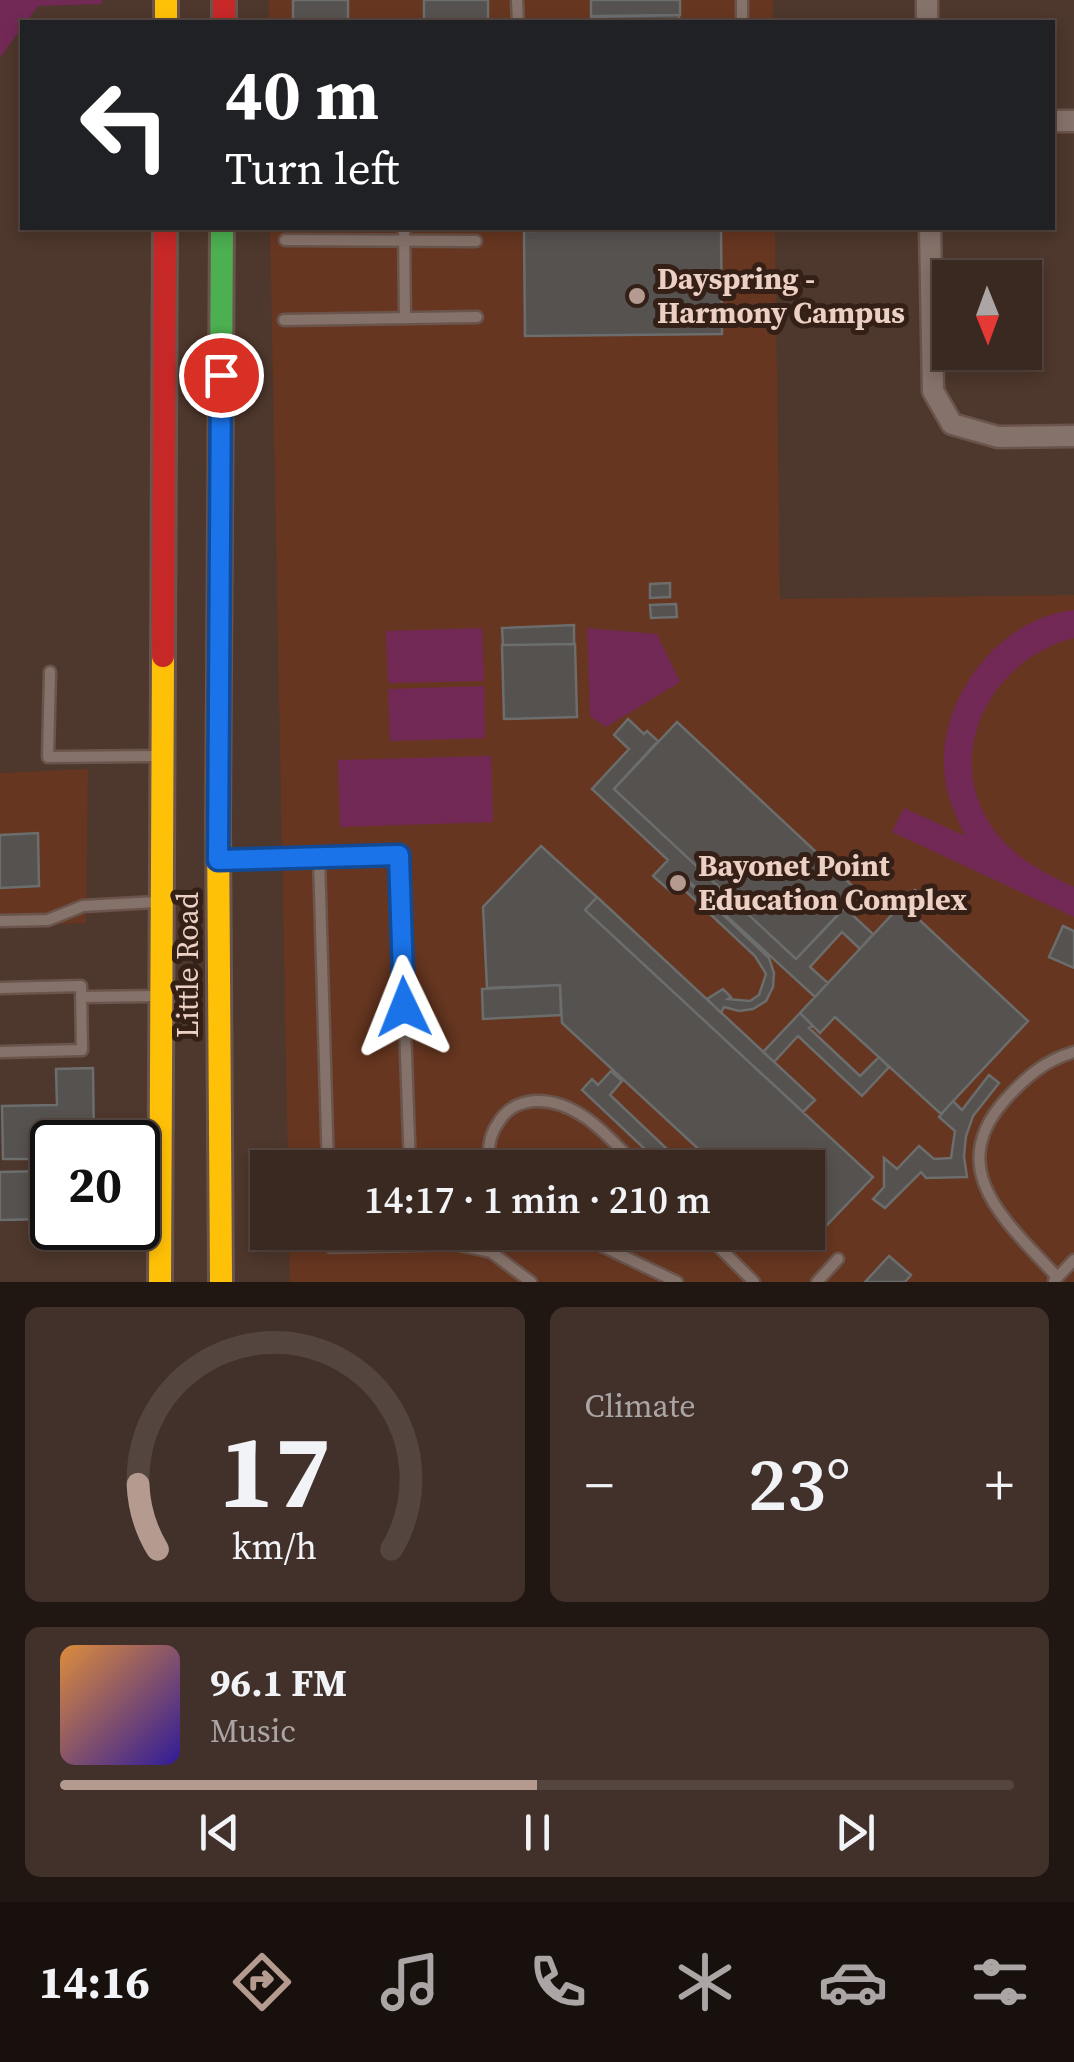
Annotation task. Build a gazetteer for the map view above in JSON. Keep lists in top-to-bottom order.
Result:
{
  "streets": {
    "main road": ["Little Road"]
  },
  "places": ["Dayspring - Harmony Campus", "Bayonet Point Education Complex"],
  "north": "bottom",
  "page": {
    "turn": ["40 m", "Turn left"],
    "limit": "20",
    "trip": "14:17 · 1 min · 210 m",
    "tile": "Climate",
    "heat": ["−", "23°", "+"],
    "song": ["96.1 FM", "Music"],
    "tabs": "14:16",
    "gauge": ["17", "km/h"]
  }
}
